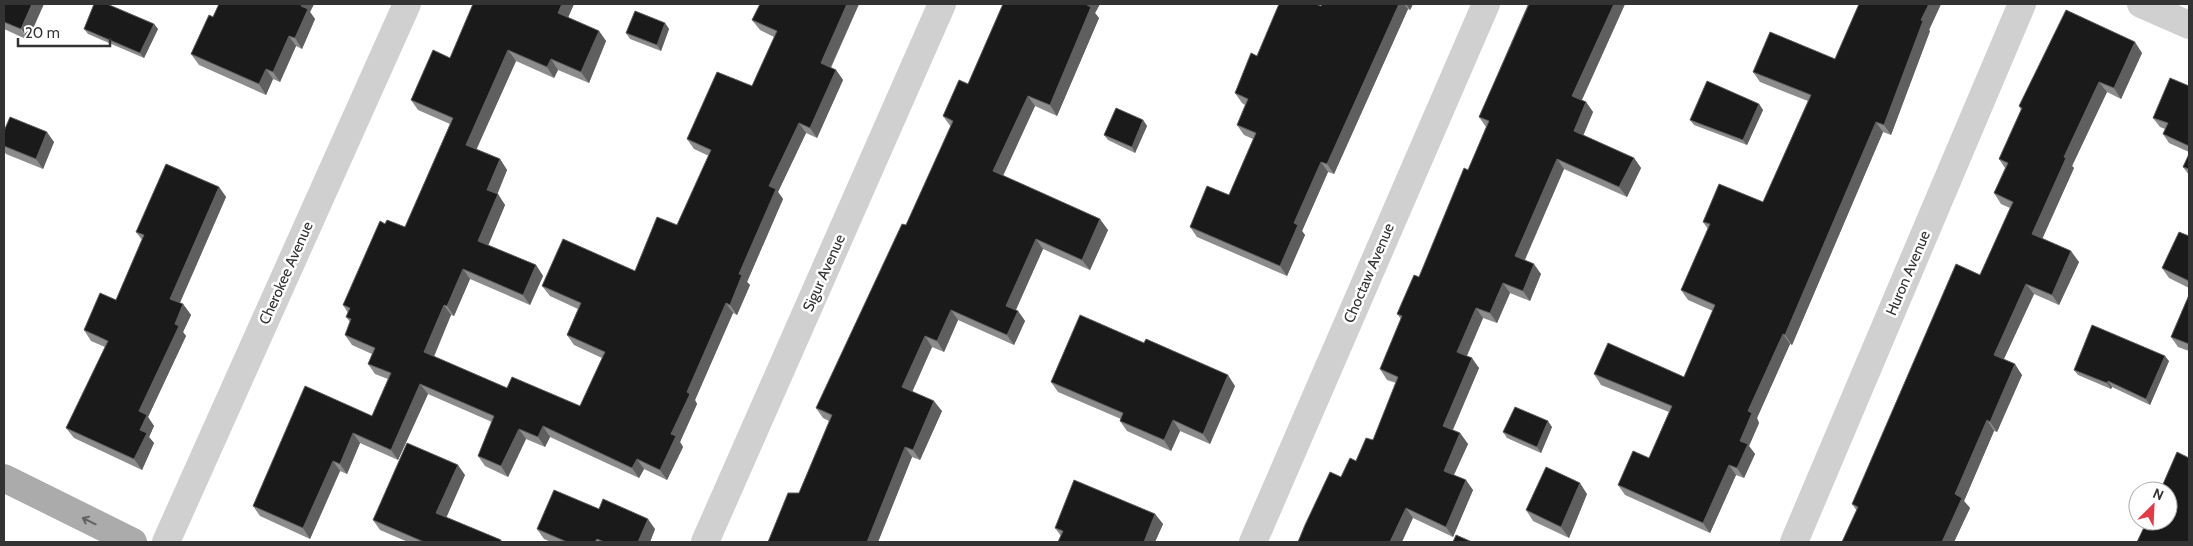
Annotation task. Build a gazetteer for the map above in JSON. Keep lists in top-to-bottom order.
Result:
{
  "streets": {
    "street": [
      "Cherokee Avenue",
      "Sigur Avenue",
      "Choctaw Avenue",
      "Huron Avenue"
    ]
  },
  "scale_bar": "20 m",
  "north": "top right"
}
